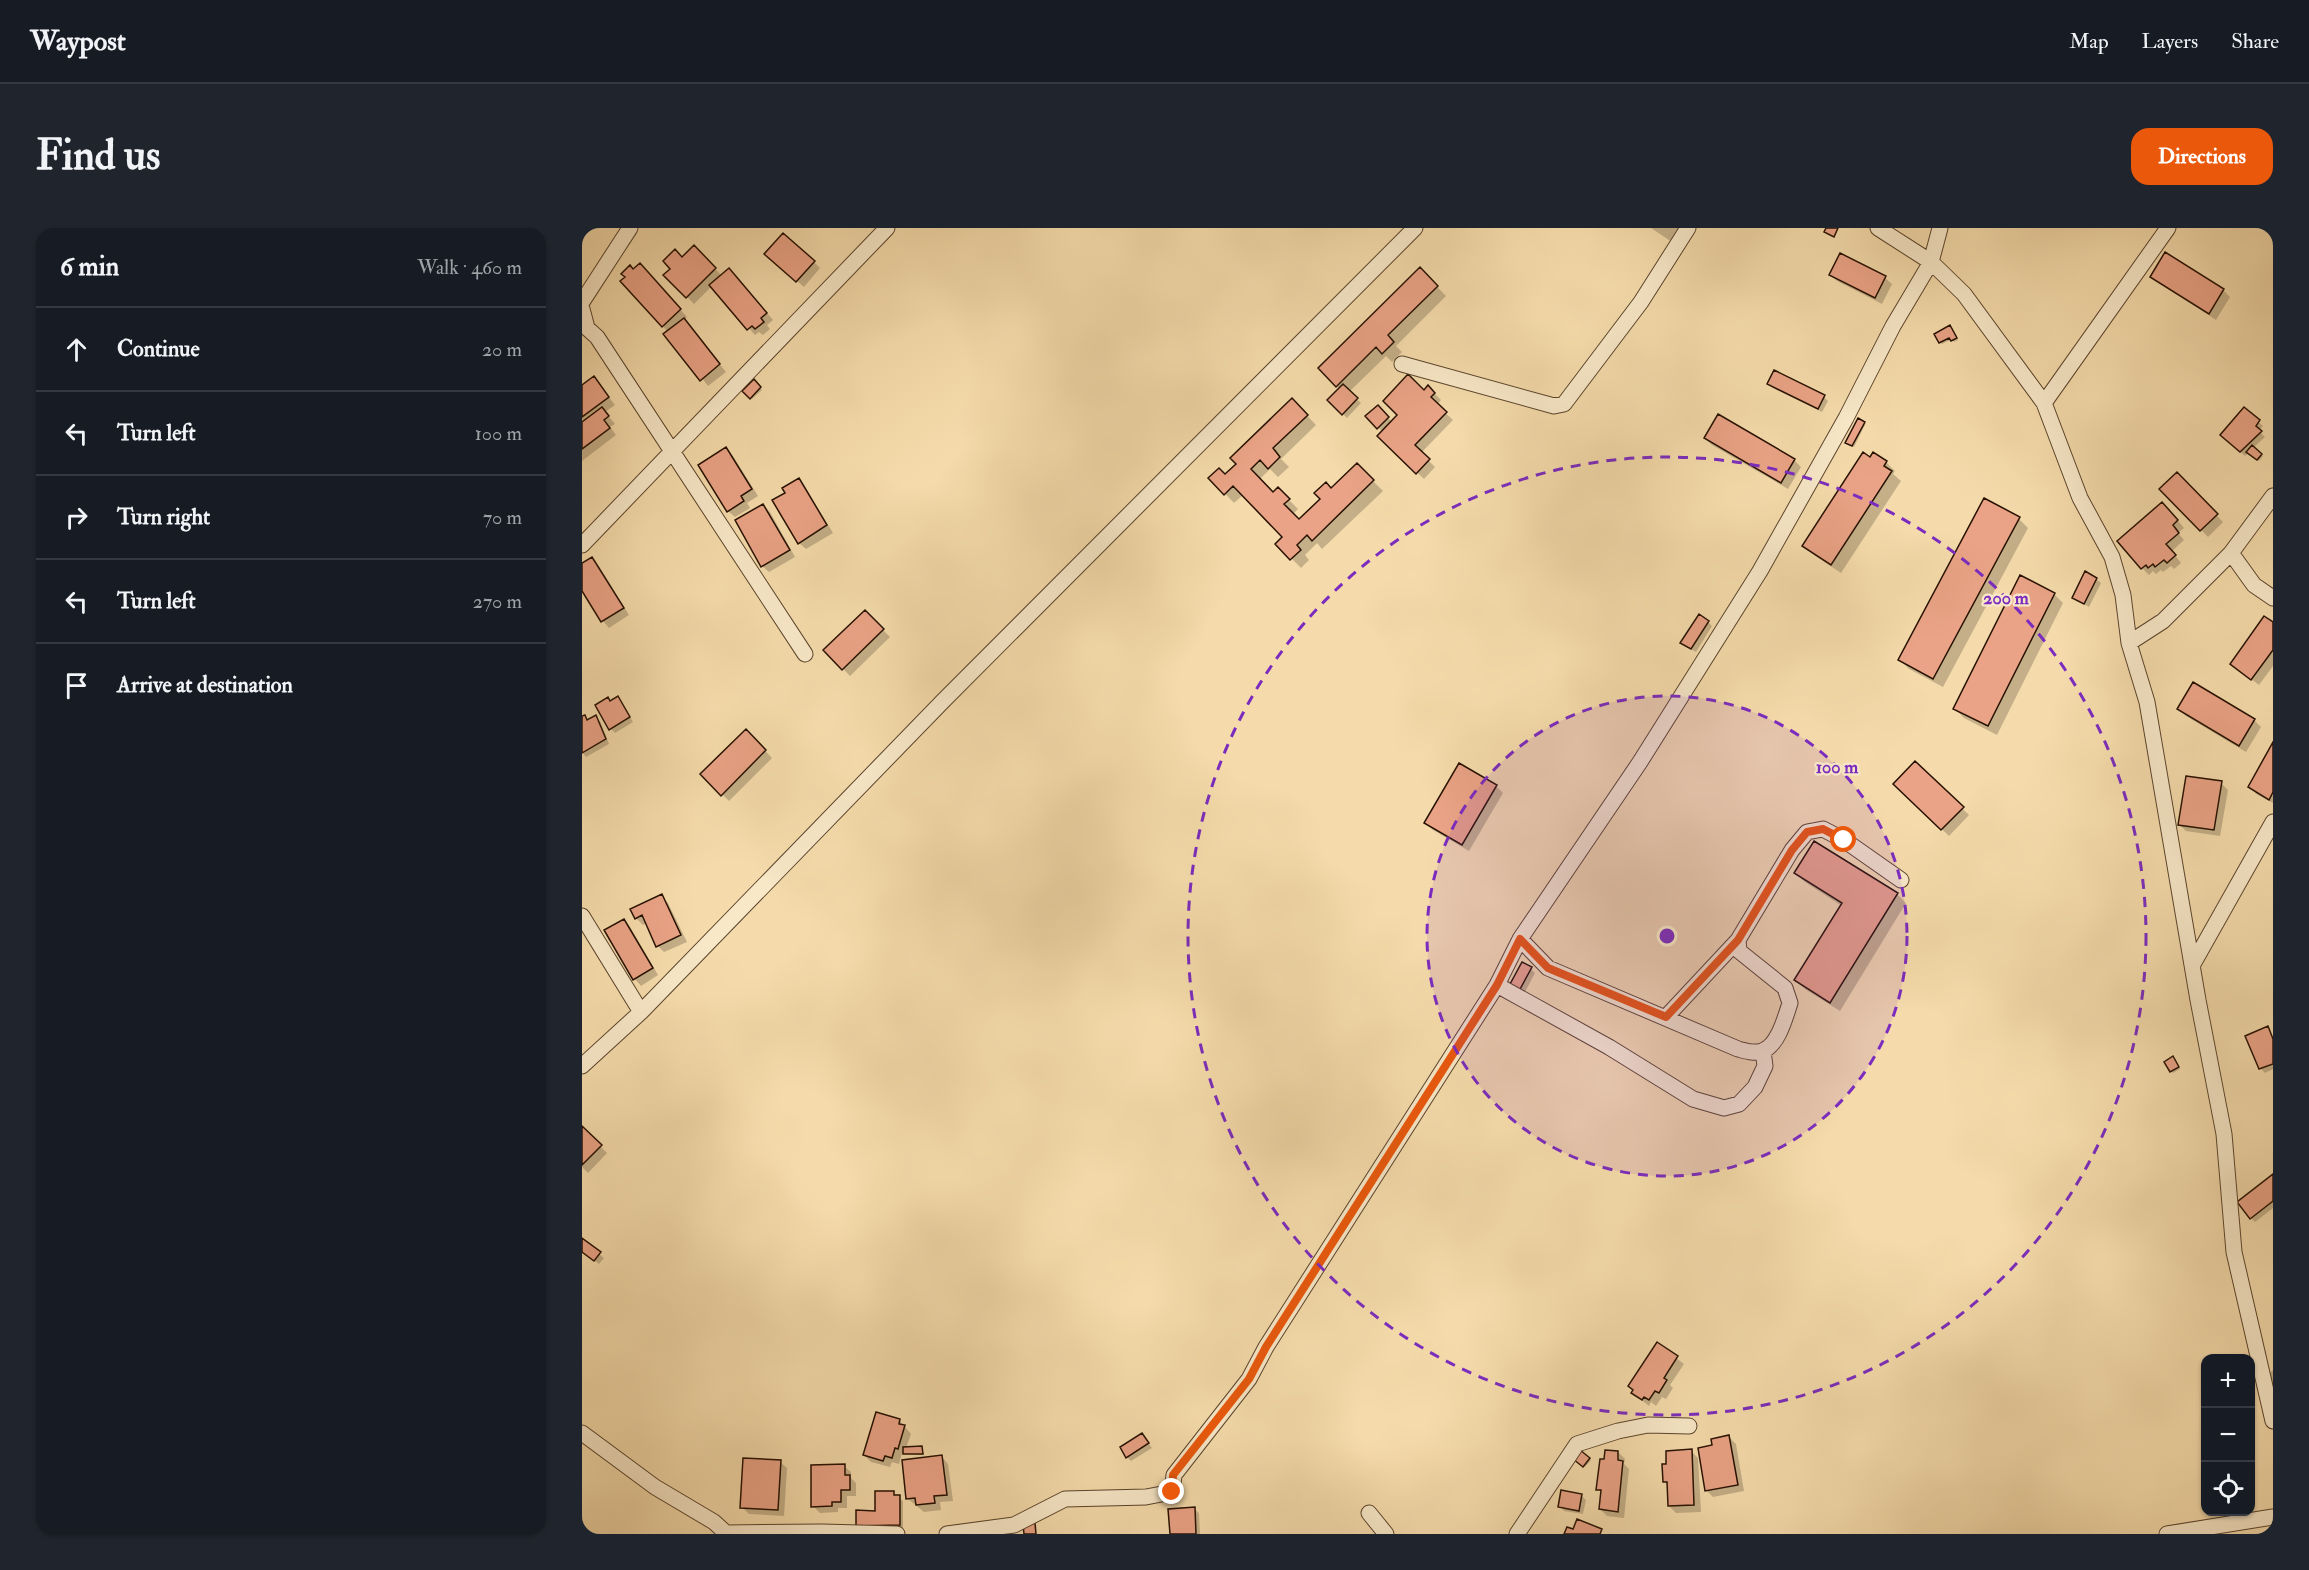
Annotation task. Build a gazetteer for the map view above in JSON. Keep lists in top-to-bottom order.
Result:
{
  "page": {
    "header": "Waypost",
    "nav": ["Map", "Layers", "Share"],
    "buttons": "Directions",
    "title": "Find us",
    "heading": ["6 min", "Walk · 460 m"],
    "list": [
      ["Continue", "20 m"],
      ["Turn left", "100 m"],
      ["Turn right", "70 m"],
      ["Turn left", "270 m"],
      "Arrive at destination"
    ],
    "map_buttons": ["+", "−"]
  },
  "rings": ["200 m", "100 m"]
}
